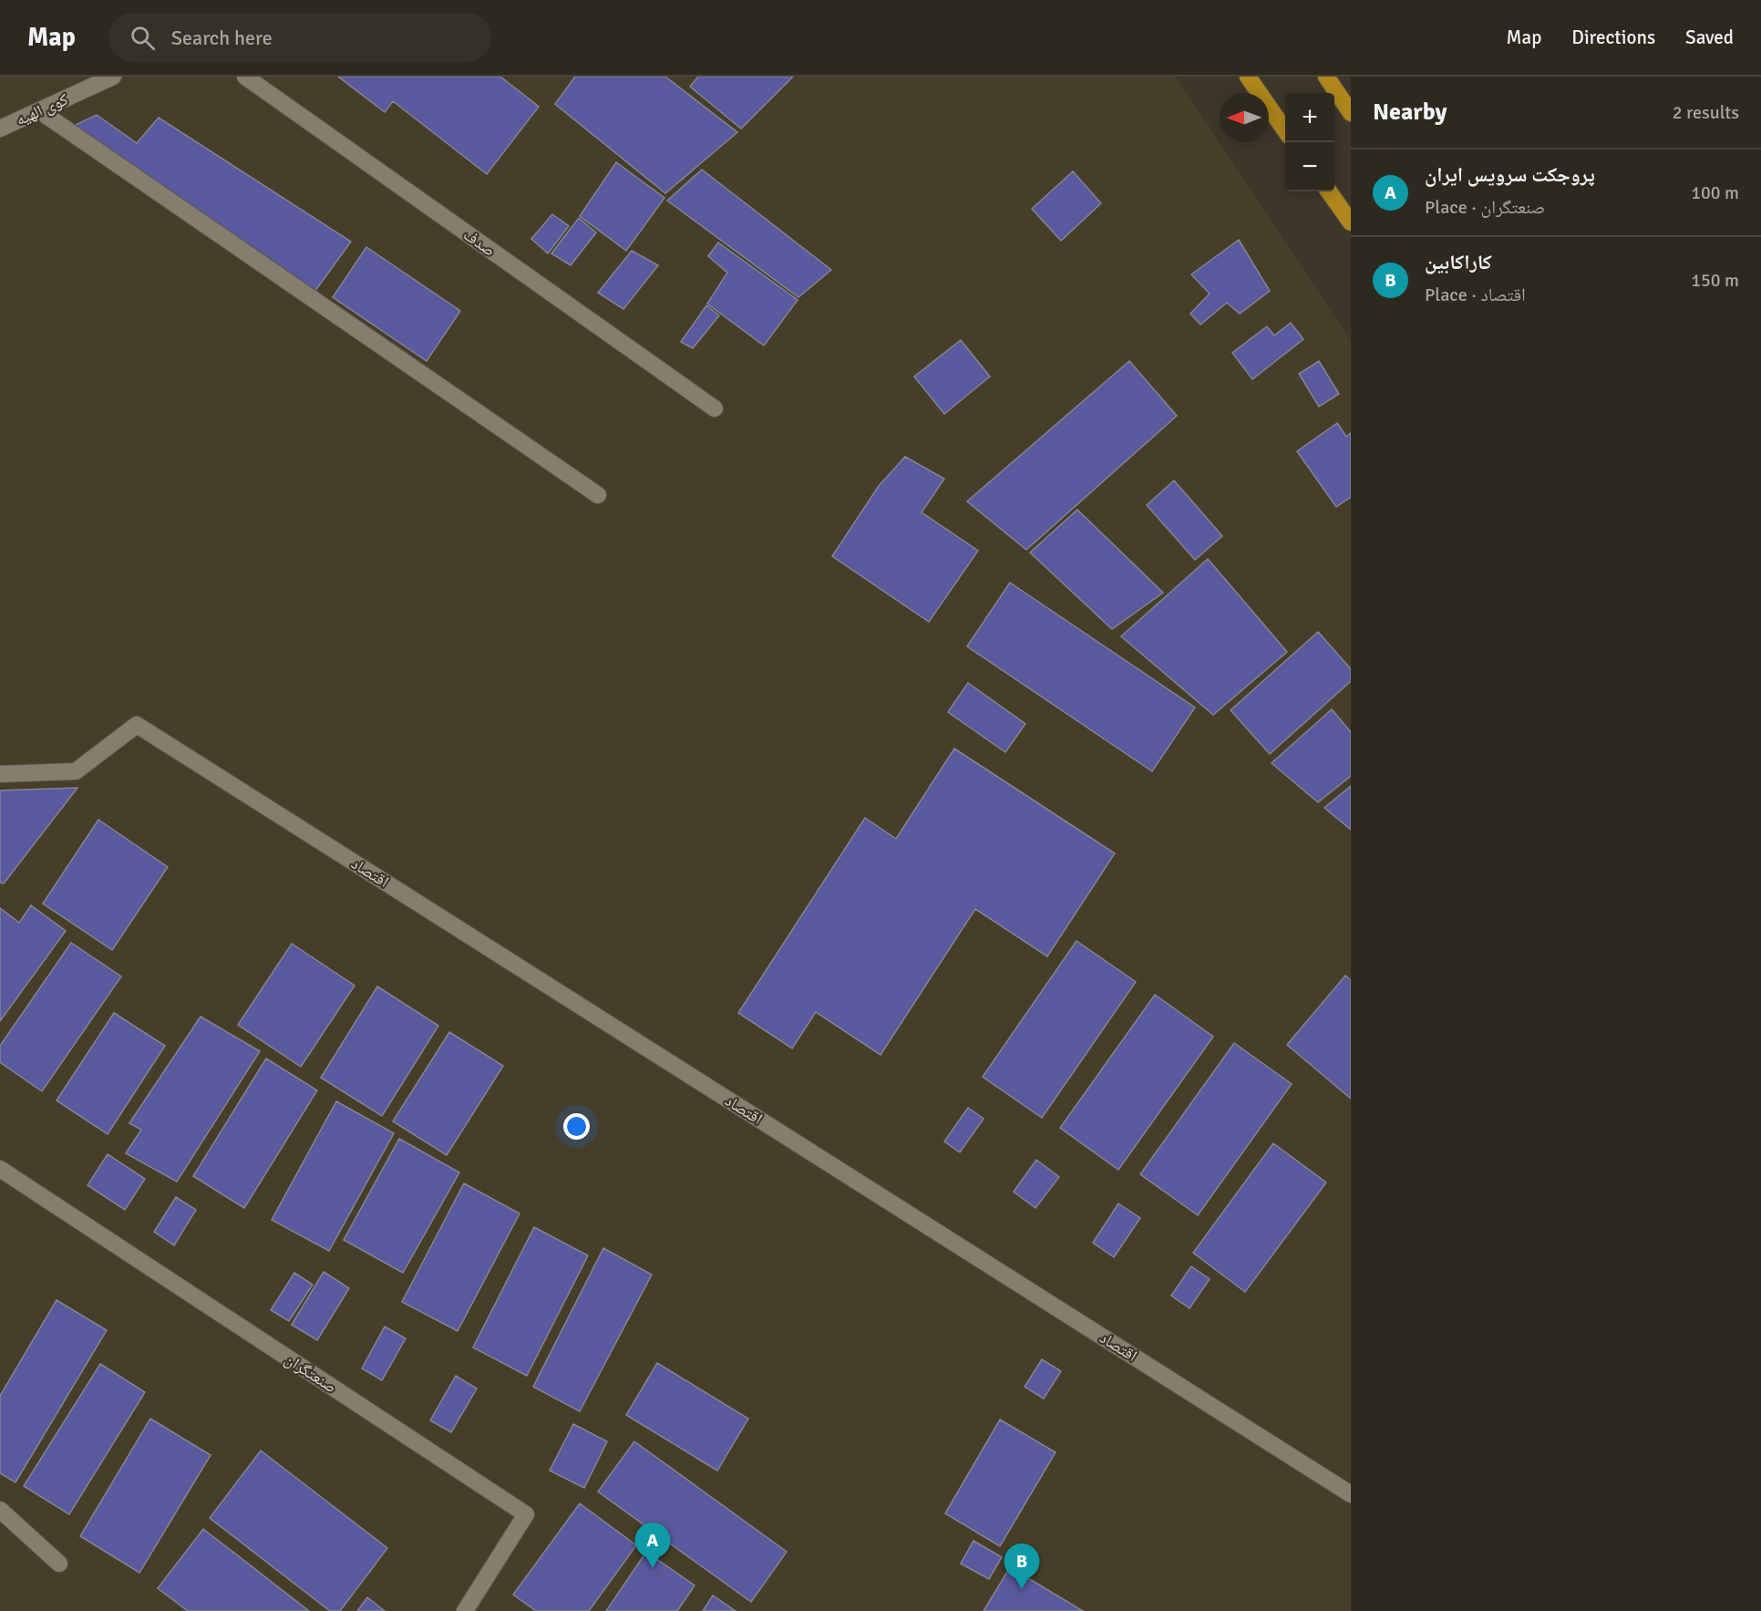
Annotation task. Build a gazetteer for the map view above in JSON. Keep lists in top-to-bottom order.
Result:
{
  "streets": {
    "street": [
      "کوی الهیه",
      "صدف",
      "اقتصاد",
      "صنعتگران"
    ]
  },
  "north": "left",
  "page": {
    "header": "Map",
    "search": "Search here",
    "nav": ["Map", "Directions", "Saved"],
    "heading": ["Nearby", "2 results"],
    "map_buttons": ["+", "−"],
    "list": [
      {
        "mark": "A",
        "name": "پروجکت سرویس ایران",
        "note": "Place · صنعتگران",
        "value": "100 m"
      },
      {
        "mark": "B",
        "name": "کاراکابین",
        "note": "Place · اقتصاد",
        "value": "150 m"
      }
    ],
    "pins": ["A", "B"]
  }
}
